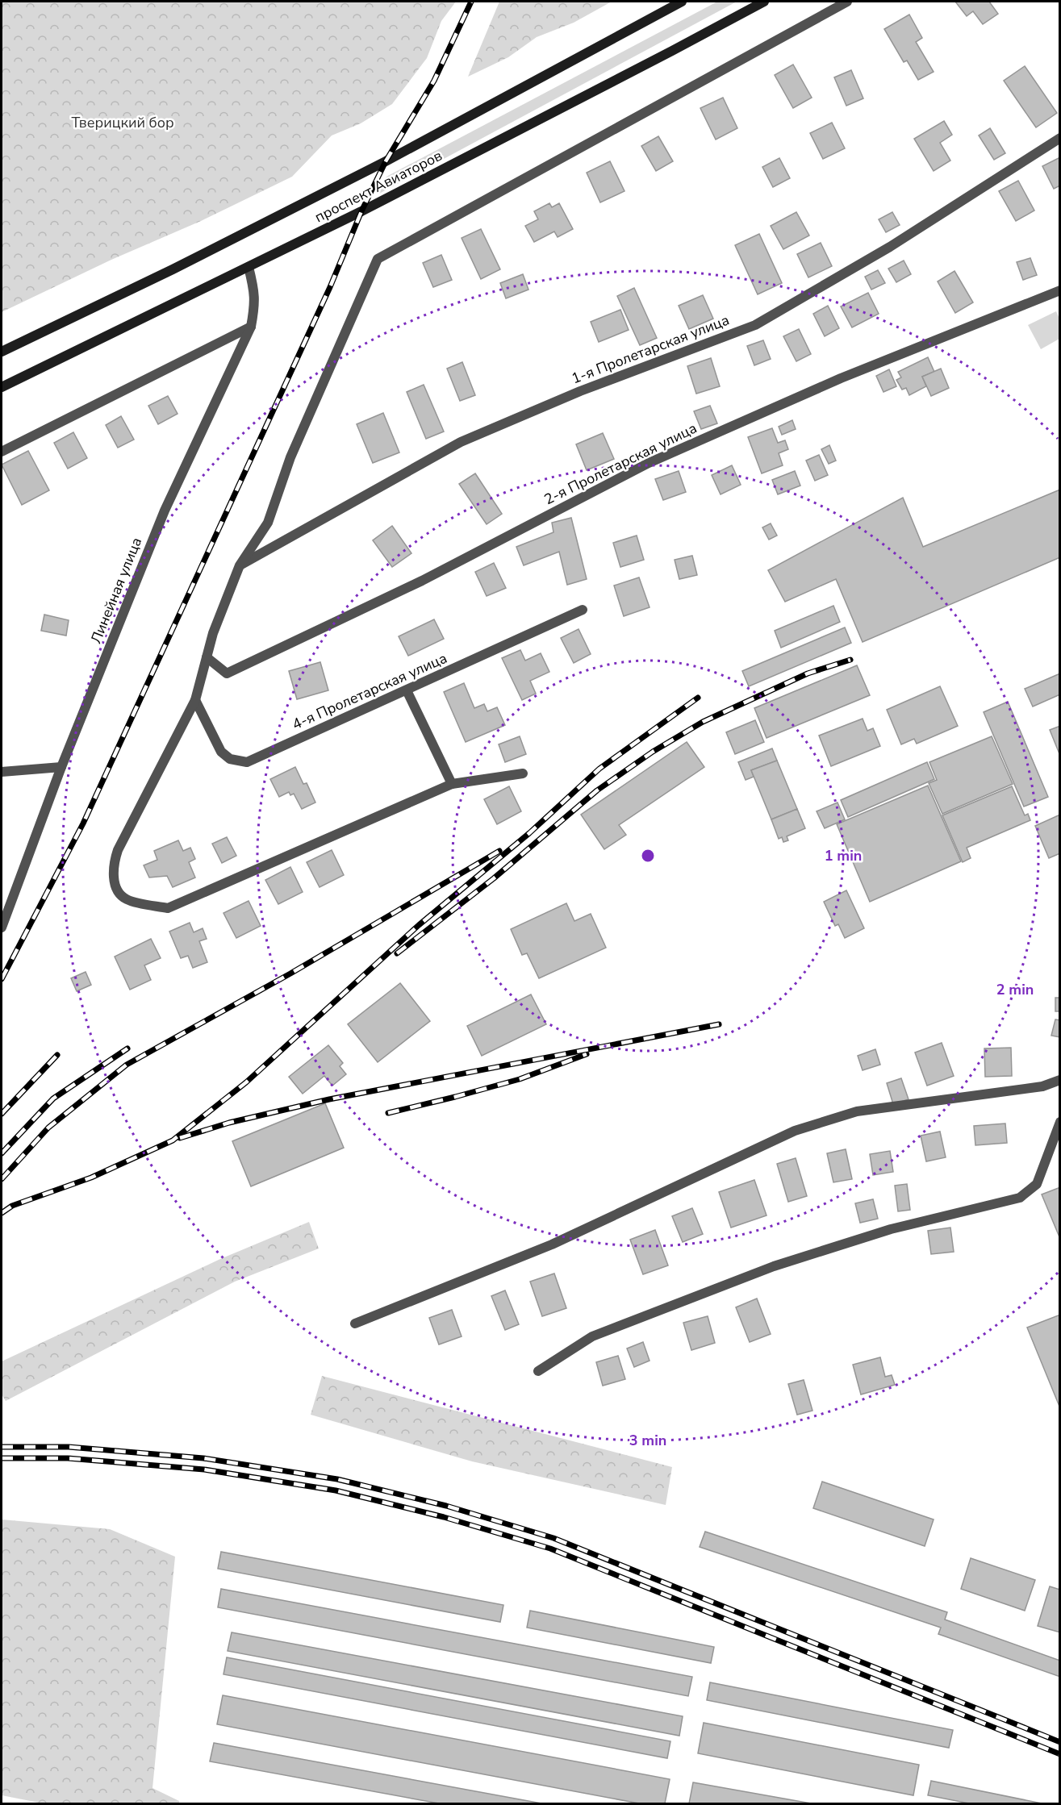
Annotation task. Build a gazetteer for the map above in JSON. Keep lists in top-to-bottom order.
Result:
{
  "streets": {
    "main road": ["проспект Авиаторов"],
    "street": [
      "1-я Пролетарская улица",
      "2-я Пролетарская улица",
      "Линейная улица",
      "4-я Пролетарская улица"
    ]
  },
  "crossings": [
    ["проспект Авиаторов", "Линейная улица"]
  ],
  "parks": ["Тверицкий бор"],
  "rings": ["1 min", "2 min", "3 min"]
}
